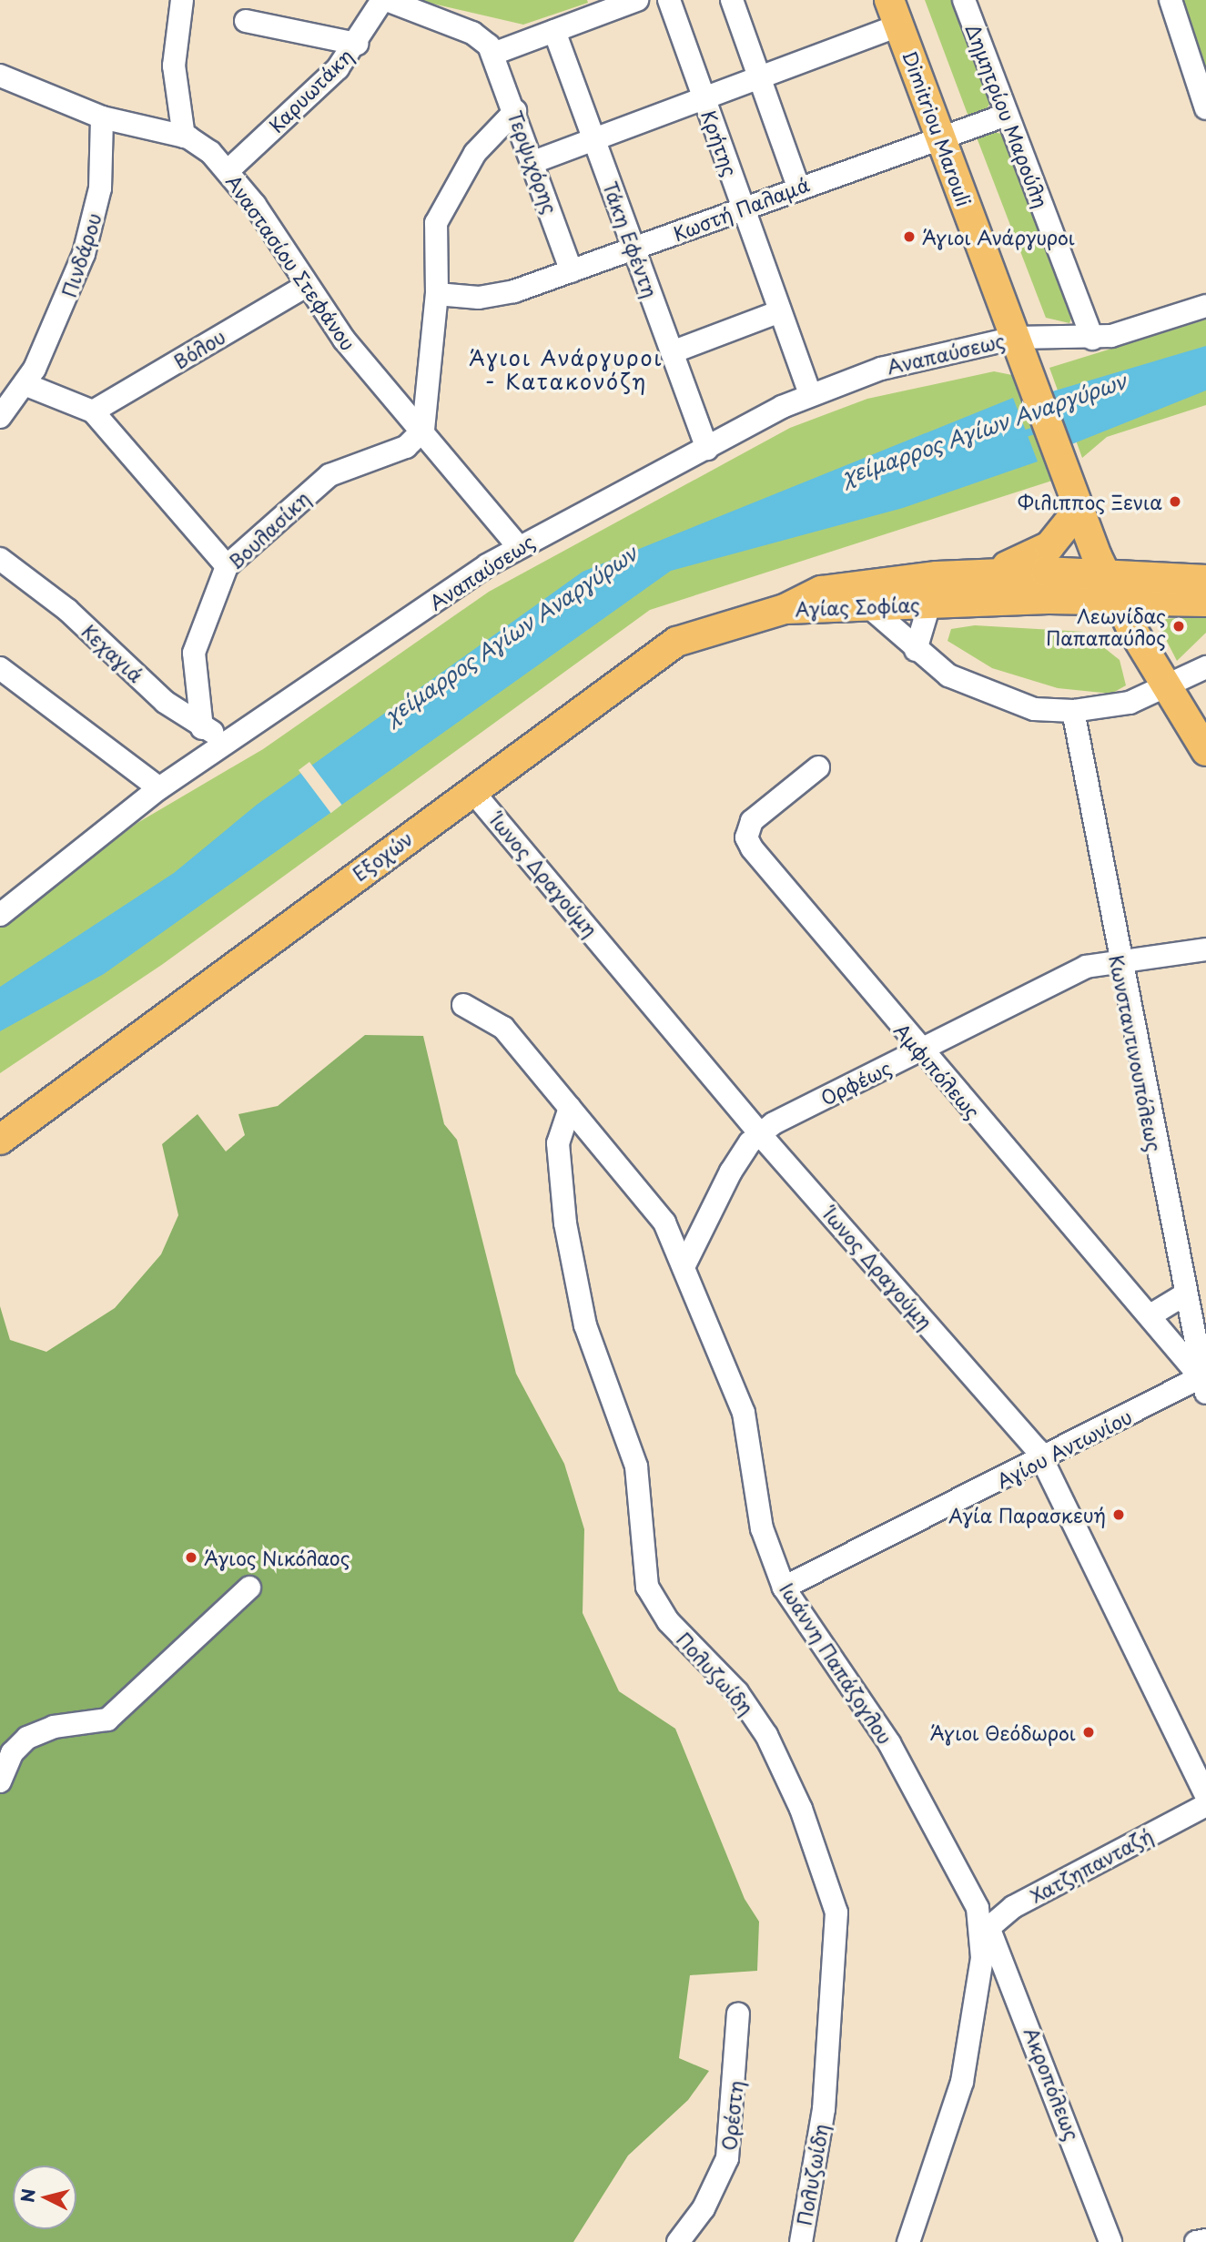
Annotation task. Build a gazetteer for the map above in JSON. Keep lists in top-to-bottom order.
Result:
{
  "streets": {
    "main road": ["Dimitriou Marouli", "Αγίας Σοφίας", "Εξοχών"],
    "street": [
      "Καρυωτάκη",
      "Δημητρίου Μαρούλη",
      "Κρήτης",
      "Τερψιχόρης",
      "Κωστή Παλαμά",
      "Τάκη Εφέντη",
      "Πινδάρου",
      "Αναστασίου Στεφάνου",
      "Βόλου",
      "Αναπαύσεως",
      "Βουλασίκη",
      "Κεχαγιά",
      "Ίωνος Δραγούμη",
      "Κωνσταντινουπόλεως",
      "Αμφιπόλεως",
      "Ορφέως",
      "Αγίου Αντωνίου",
      "Ιωάννη Παπάζογλου",
      "Πολυζωίδη",
      "Χατζηπανταζή",
      "Ακροπόλεως",
      "Ορέστη"
    ]
  },
  "crossings": [
    ["Καρυωτάκη", "Αναστασίου Στεφάνου"],
    ["Δημητρίου Μαρούλη", "Κωστή Παλαμά"],
    ["Δημητρίου Μαρούλη", "Αναπαύσεως"],
    ["Dimitriou Marouli", "Κωστή Παλαμά"],
    ["Dimitriou Marouli", "Αναπαύσεως"],
    ["Κρήτης", "Κωστή Παλαμά"],
    ["Κρήτης", "Αναπαύσεως"],
    ["Τερψιχόρης", "Κωστή Παλαμά"],
    ["Κωστή Παλαμά", "Τάκη Εφέντη"],
    ["Τάκη Εφέντη", "Αναπαύσεως"],
    ["Πινδάρου", "Αναστασίου Στεφάνου"],
    ["Αναστασίου Στεφάνου", "Βόλου"],
    ["Αναστασίου Στεφάνου", "Αναπαύσεως"],
    ["Αναστασίου Στεφάνου", "Βουλασίκη"],
    ["Αναπαύσεως", "Κεχαγιά"],
    ["Βουλασίκη", "Κεχαγιά"],
    ["Αγίας Σοφίας", "Εξοχών"],
    ["Εξοχών", "Ίωνος Δραγούμη"],
    ["Ίωνος Δραγούμη", "Ορφέως"],
    ["Ίωνος Δραγούμη", "Αγίου Αντωνίου"],
    ["Κωνσταντινουπόλεως", "Αμφιπόλεως"],
    ["Κωνσταντινουπόλεως", "Ορφέως"],
    ["Κωνσταντινουπόλεως", "Αγίου Αντωνίου"],
    ["Αμφιπόλεως", "Ορφέως"],
    ["Αμφιπόλεως", "Αγίου Αντωνίου"],
    ["Ορφέως", "Ιωάννη Παπάζογλου"],
    ["Αγίου Αντωνίου", "Ιωάννη Παπάζογλου"],
    ["Ιωάννη Παπάζογλου", "Πολυζωίδη"],
    ["Ιωάννη Παπάζογλου", "Χατζηπανταζή"],
    ["Ιωάννη Παπάζογλου", "Ακροπόλεως"],
    ["Χατζηπανταζή", "Ακροπόλεως"]
  ],
  "districts": ["Άγιοι Ανάργυροι - Κατακονόζη"],
  "water": ["χείμαρρος Αγίων Αναργύρων"],
  "places": [
    "Άγιοι Ανάργυροι",
    "Φιλιππος Ξενια",
    "Λεωνίδας Παπαπαύλος",
    "Αγία Παρασκευή",
    "Άγιος Νικόλαος",
    "Άγιοι Θεόδωροι"
  ],
  "north": "left"
}
